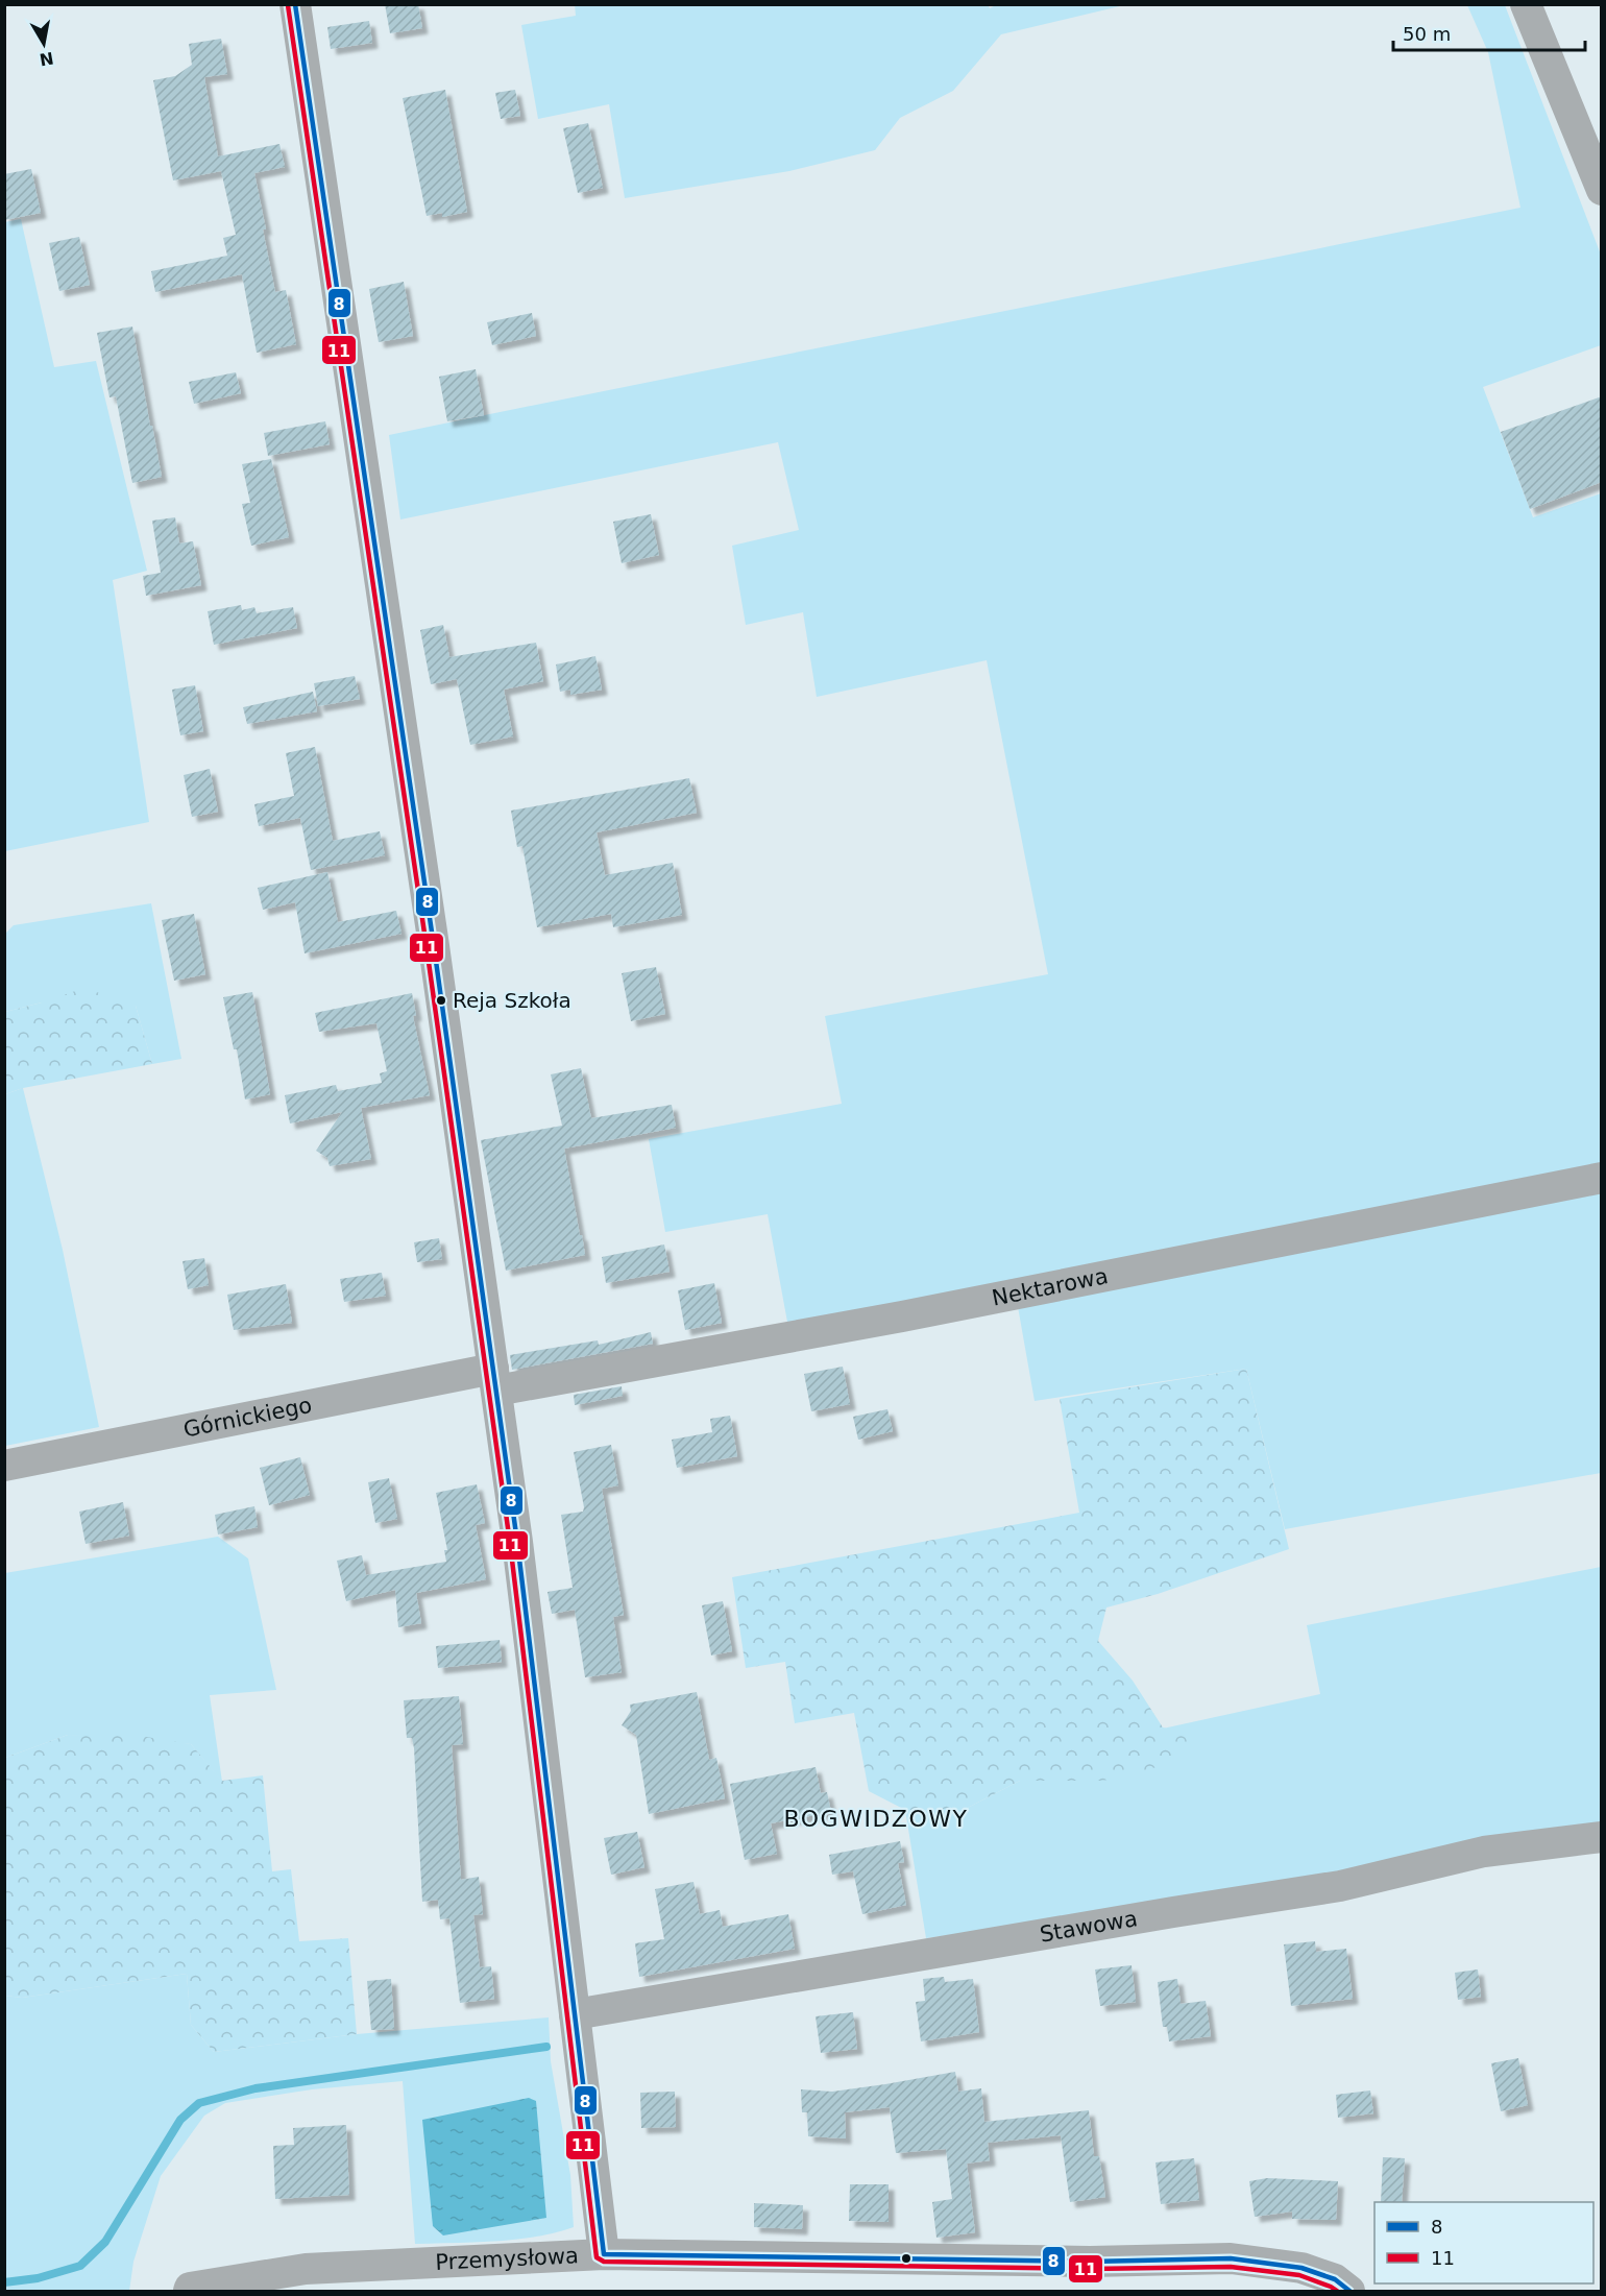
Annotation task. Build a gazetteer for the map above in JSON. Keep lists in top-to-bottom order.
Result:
{
  "streets": {
    "street": [
      "Nektarowa",
      "Górnickiego",
      "Stawowa",
      "Przemysłowa"
    ]
  },
  "crossings": [
    ["Nektarowa", "Górnickiego"]
  ],
  "districts": ["BOGWIDZOWY"],
  "places": ["Reja Szkoła"],
  "lines": ["transit line 8", "transit line 11"],
  "legend": ["8", "11"],
  "scale_bar": "50 m",
  "north": "bottom"
}
